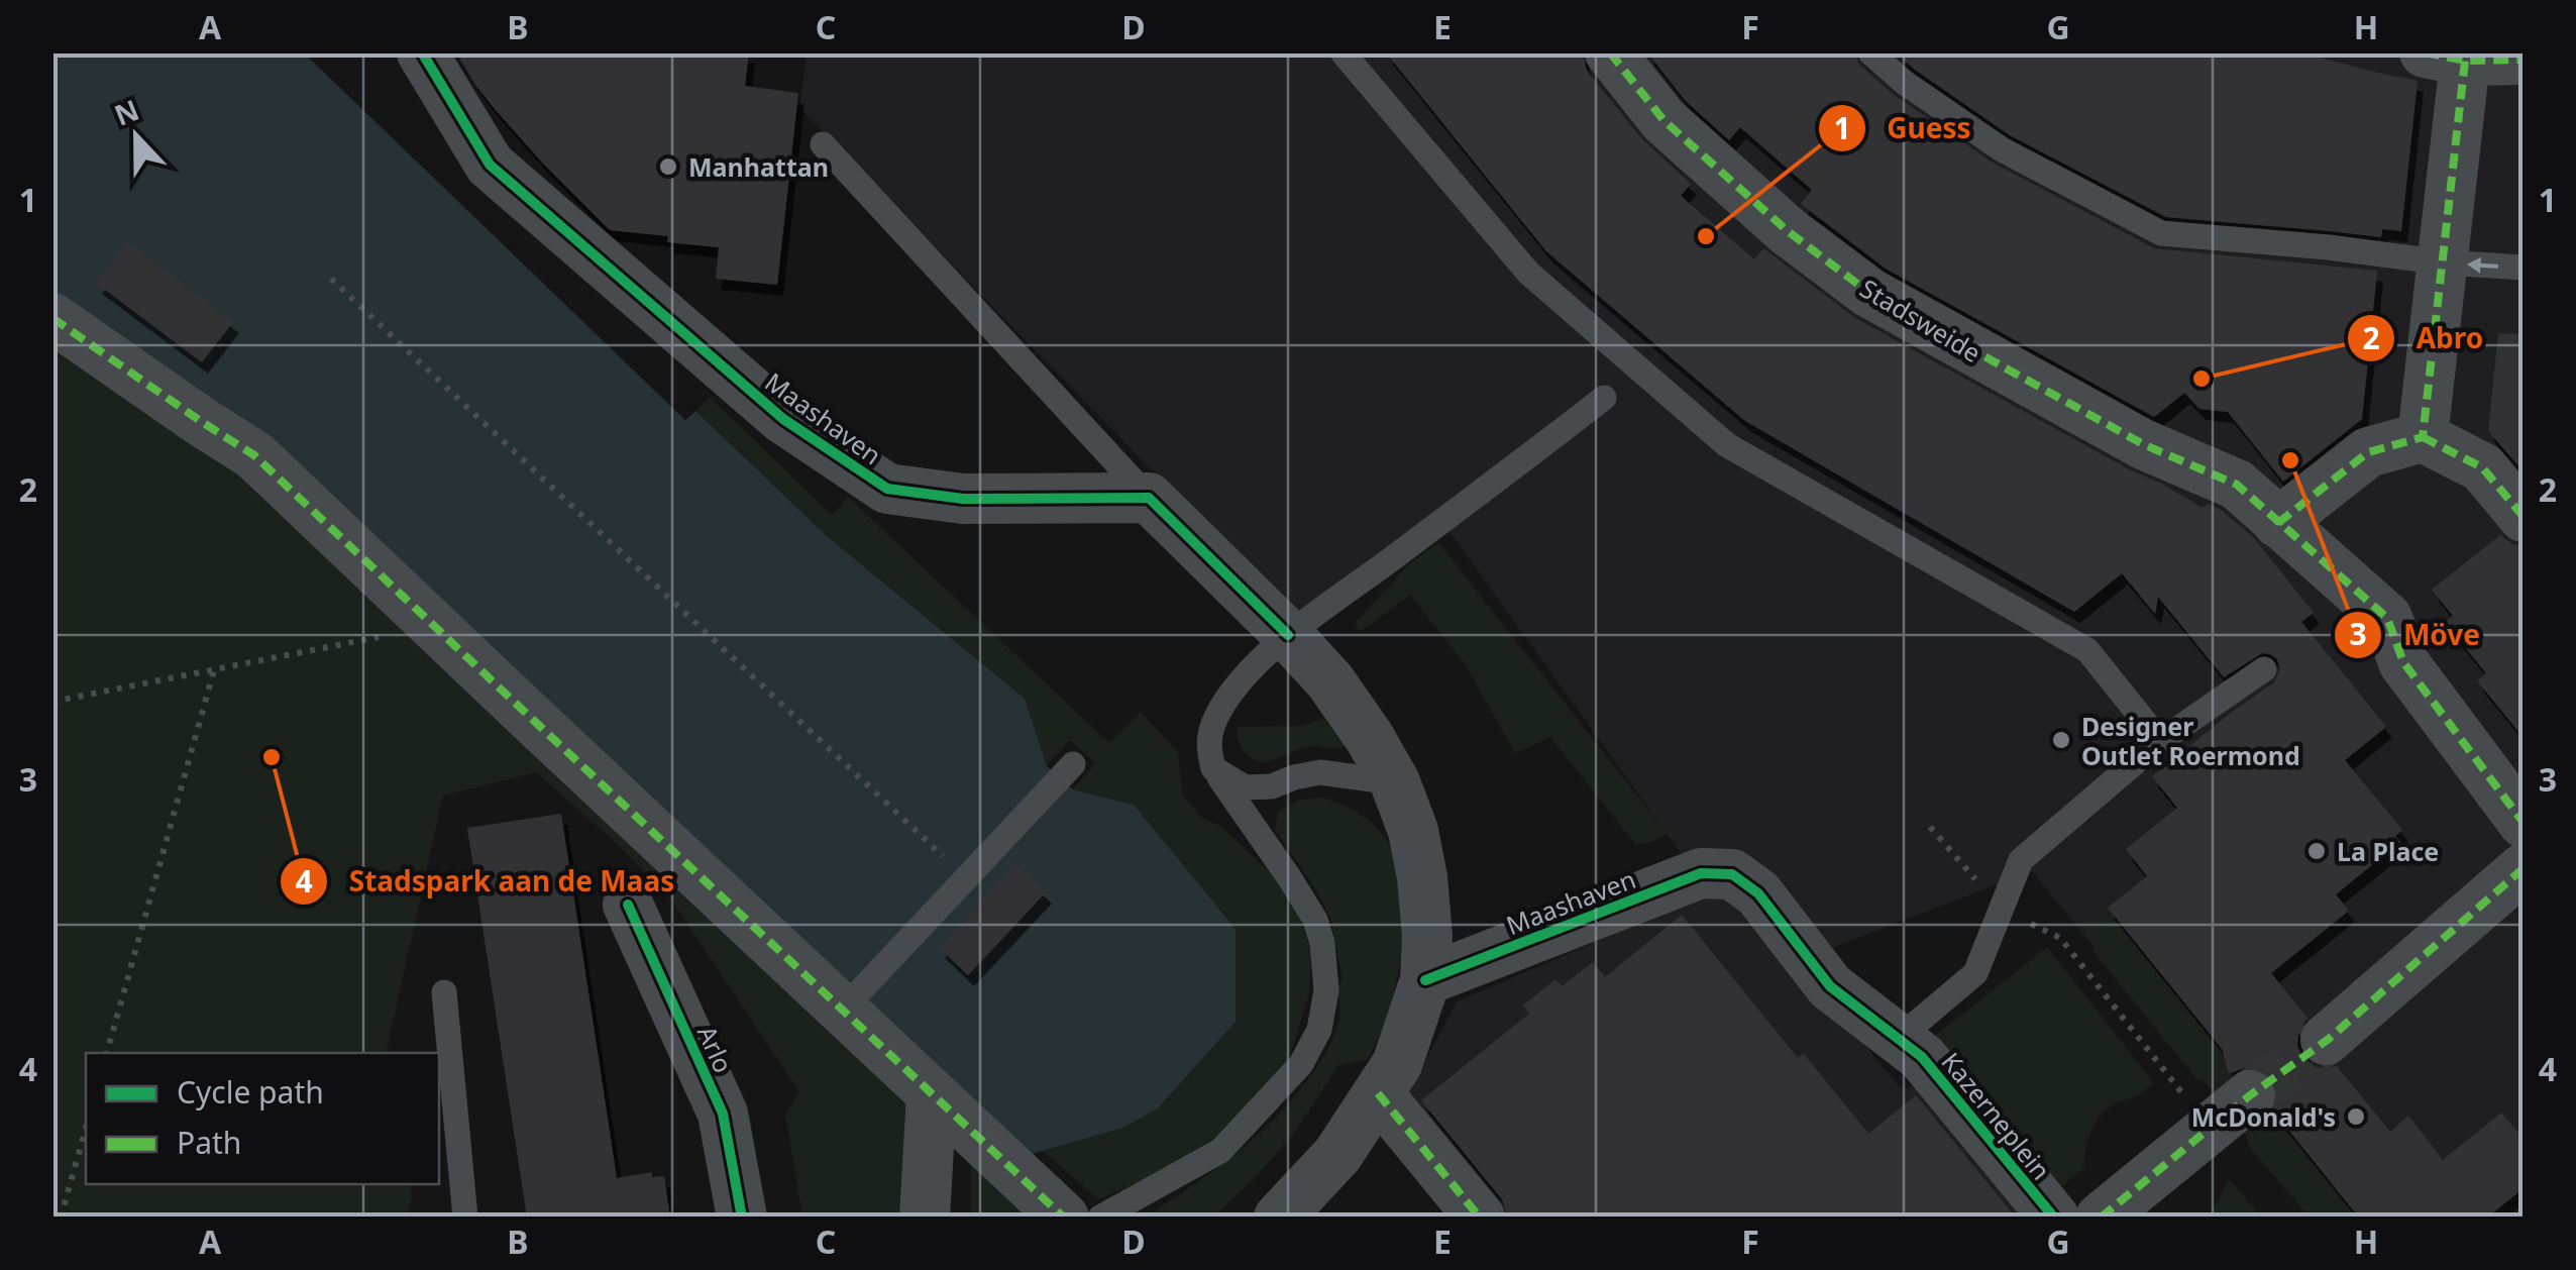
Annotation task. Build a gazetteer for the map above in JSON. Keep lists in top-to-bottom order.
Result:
{
  "streets": {
    "street": [
      "Stadsweide",
      "Maashaven",
      "Arlo",
      "Kazerneplein"
    ]
  },
  "crossings": [
    ["Maashaven", "Kazerneplein"]
  ],
  "places": [
    "Manhattan",
    "Guess",
    "Abro",
    "Möve",
    "Designer Outlet Roermond",
    "Stadspark aan de Maas",
    "La Place",
    "McDonald's"
  ],
  "legend": ["Cycle path", "Path"],
  "north": "top",
  "grid": {
    "columns": [
      "A",
      "B",
      "C",
      "D",
      "E",
      "F",
      "G",
      "H"
    ],
    "rows": [
      "1",
      "2",
      "3",
      "4"
    ]
  }
}
